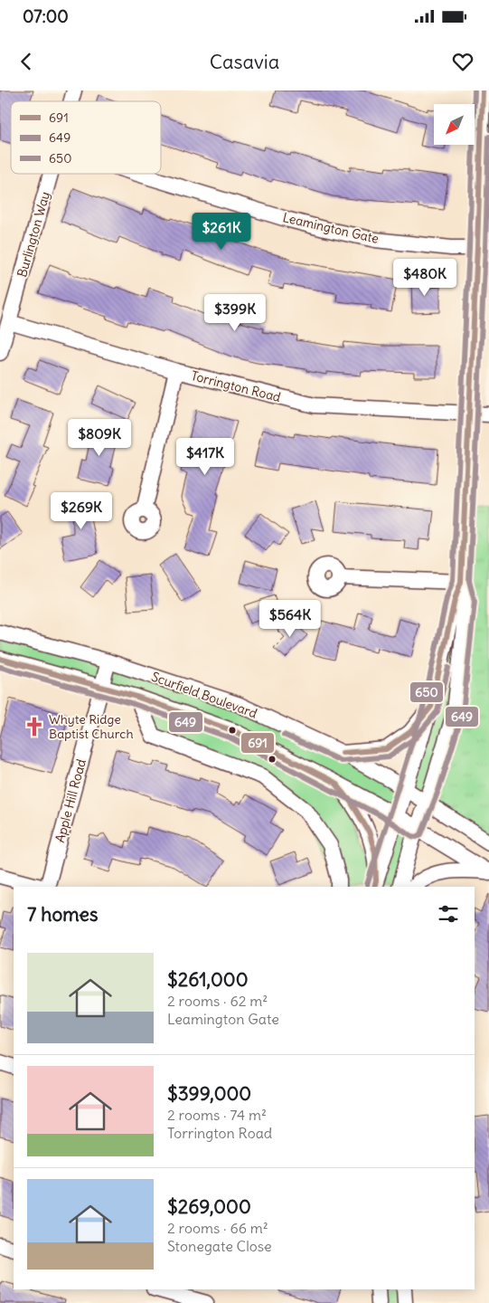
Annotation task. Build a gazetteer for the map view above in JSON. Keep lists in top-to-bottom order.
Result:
{
  "streets": {
    "street": [
      "Leamington Gate",
      "Burlington Way",
      "Torrington Road",
      "Scurfield Boulevard",
      "Apple Hill Road"
    ]
  },
  "crossings": [
    ["Burlington Way", "Torrington Road"],
    ["Scurfield Boulevard", "Apple Hill Road"]
  ],
  "places": {
    "church": ["Whyte Ridge Baptist Church"]
  },
  "lines": ["transit line 691", "transit line 650", "transit line 649"],
  "legend": ["691", "649", "650"],
  "north": "bottom left",
  "page": {
    "status": "07:00",
    "header": "Casavia",
    "price": [
      "$261K",
      "$480K",
      "$399K",
      "$809K",
      "$417K",
      "$269K",
      "$564K"
    ],
    "heading": "7 homes",
    "list": [
      {
        "name": "$261,000",
        "note": "2 rooms · 62 m² · Leamington Gate"
      },
      {
        "name": "$399,000",
        "note": "2 rooms · 74 m² · Torrington Road"
      },
      {
        "name": "$269,000",
        "note": "2 rooms · 66 m² · Stonegate Close"
      }
    ]
  }
}
